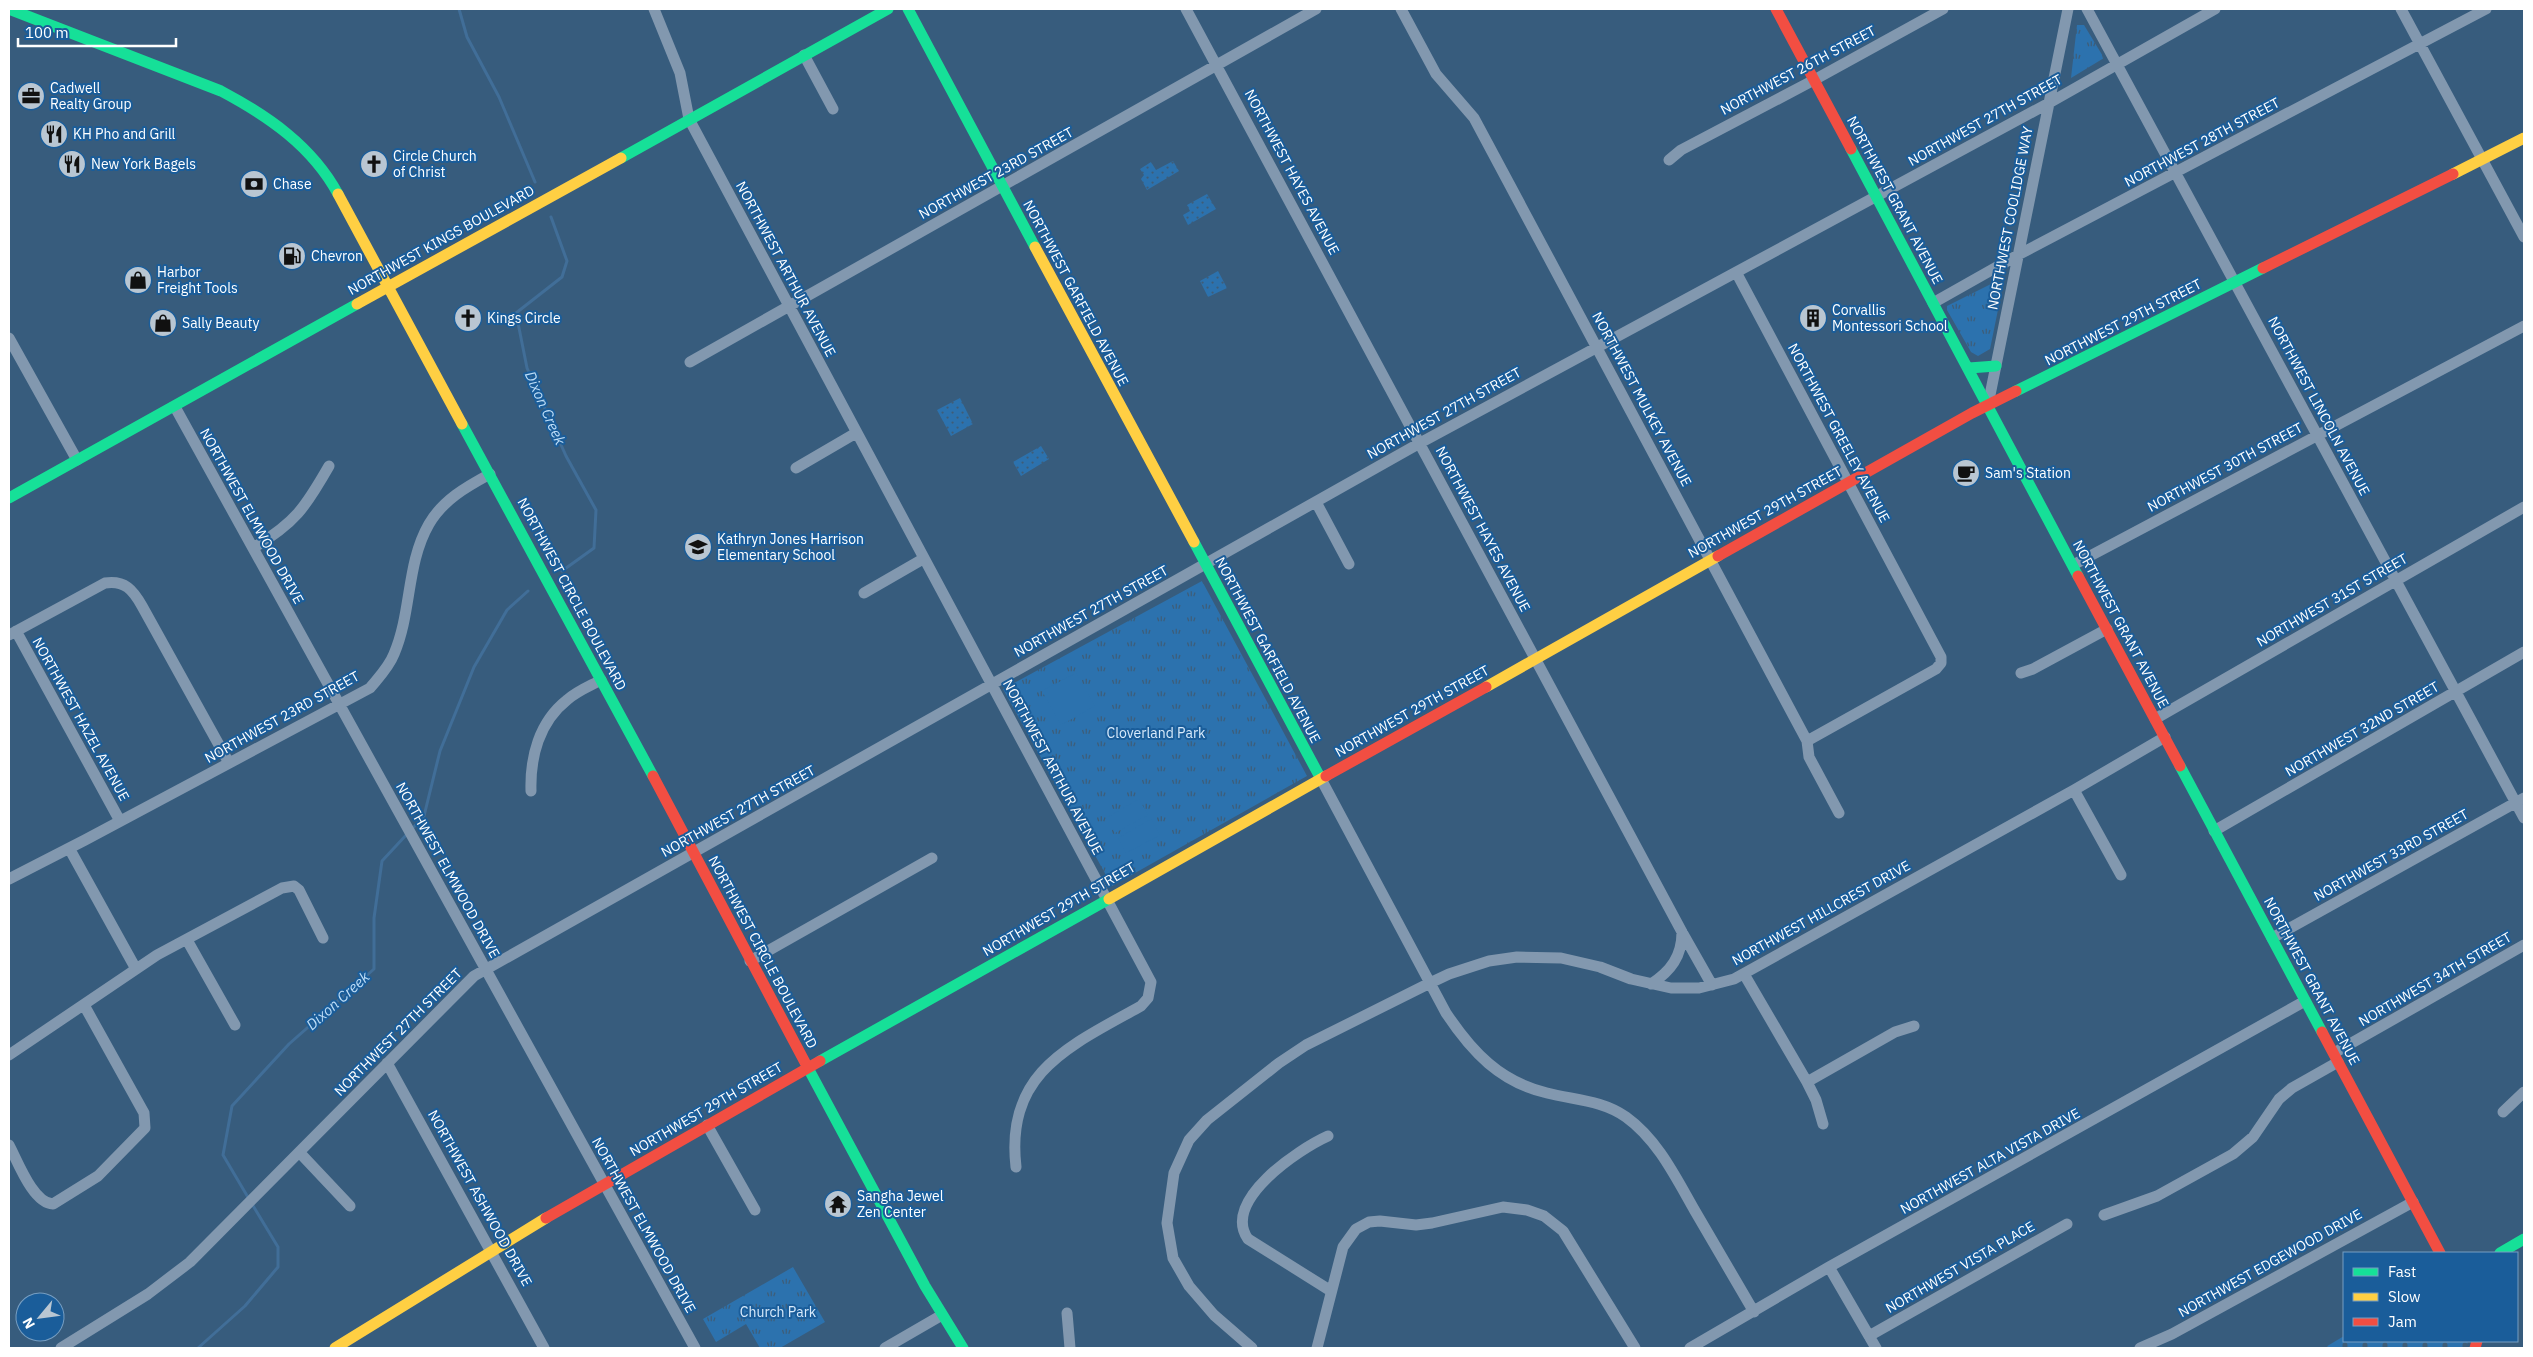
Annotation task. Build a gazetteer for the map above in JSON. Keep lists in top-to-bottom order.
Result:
{
  "streets": {
    "street": [
      "NORTHWEST 26TH STREET",
      "NORTHWEST 27TH STREET",
      "NORTHWEST 28TH STREET",
      "NORTHWEST HAYES AVENUE",
      "NORTHWEST 23RD STREET",
      "NORTHWEST GRANT AVENUE",
      "NORTHWEST COOLIDGE WAY",
      "NORTHWEST KINGS BOULEVARD",
      "NORTHWEST ARTHUR AVENUE",
      "NORTHWEST GARFIELD AVENUE",
      "NORTHWEST 29TH STREET",
      "NORTHWEST MULKEY AVENUE",
      "NORTHWEST LINCOLN AVENUE",
      "NORTHWEST GREELEY AVENUE",
      "NORTHWEST 30TH STREET",
      "NORTHWEST ELMWOOD DRIVE",
      "NORTHWEST CIRCLE BOULEVARD",
      "NORTHWEST 31ST STREET",
      "NORTHWEST HAZEL AVENUE",
      "NORTHWEST 32ND STREET",
      "NORTHWEST 33RD STREET",
      "NORTHWEST HILLCREST DRIVE",
      "NORTHWEST 34TH STREET",
      "NORTHWEST ALTA VISTA DRIVE",
      "NORTHWEST ASHWOOD DRIVE",
      "NORTHWEST EDGEWOOD DRIVE",
      "NORTHWEST VISTA PLACE"
    ]
  },
  "crossings": [
    ["NORTHWEST 26TH STREET", "NORTHWEST GRANT AVENUE"],
    ["NORTHWEST 27TH STREET", "NORTHWEST HAYES AVENUE"],
    ["NORTHWEST 27TH STREET", "NORTHWEST GRANT AVENUE"],
    ["NORTHWEST 27TH STREET", "NORTHWEST COOLIDGE WAY"],
    ["NORTHWEST 27TH STREET", "NORTHWEST ARTHUR AVENUE"],
    ["NORTHWEST 27TH STREET", "NORTHWEST GARFIELD AVENUE"],
    ["NORTHWEST 27TH STREET", "NORTHWEST MULKEY AVENUE"],
    ["NORTHWEST 27TH STREET", "NORTHWEST LINCOLN AVENUE"],
    ["NORTHWEST 27TH STREET", "NORTHWEST GREELEY AVENUE"],
    ["NORTHWEST 27TH STREET", "NORTHWEST ELMWOOD DRIVE"],
    ["NORTHWEST 27TH STREET", "NORTHWEST CIRCLE BOULEVARD"],
    ["NORTHWEST 27TH STREET", "NORTHWEST ASHWOOD DRIVE"],
    ["NORTHWEST 28TH STREET", "NORTHWEST GRANT AVENUE"],
    ["NORTHWEST 28TH STREET", "NORTHWEST COOLIDGE WAY"],
    ["NORTHWEST 28TH STREET", "NORTHWEST LINCOLN AVENUE"],
    ["NORTHWEST HAYES AVENUE", "NORTHWEST 23RD STREET"],
    ["NORTHWEST HAYES AVENUE", "NORTHWEST 29TH STREET"],
    ["NORTHWEST HAYES AVENUE", "NORTHWEST HILLCREST DRIVE"],
    ["NORTHWEST 23RD STREET", "NORTHWEST ARTHUR AVENUE"],
    ["NORTHWEST 23RD STREET", "NORTHWEST GARFIELD AVENUE"],
    ["NORTHWEST 23RD STREET", "NORTHWEST ELMWOOD DRIVE"],
    ["NORTHWEST 23RD STREET", "NORTHWEST CIRCLE BOULEVARD"],
    ["NORTHWEST 23RD STREET", "NORTHWEST HAZEL AVENUE"],
    ["NORTHWEST GRANT AVENUE", "NORTHWEST COOLIDGE WAY"],
    ["NORTHWEST GRANT AVENUE", "NORTHWEST 29TH STREET"],
    ["NORTHWEST GRANT AVENUE", "NORTHWEST 30TH STREET"],
    ["NORTHWEST GRANT AVENUE", "NORTHWEST 31ST STREET"],
    ["NORTHWEST GRANT AVENUE", "NORTHWEST 32ND STREET"],
    ["NORTHWEST GRANT AVENUE", "NORTHWEST 33RD STREET"],
    ["NORTHWEST GRANT AVENUE", "NORTHWEST HILLCREST DRIVE"],
    ["NORTHWEST GRANT AVENUE", "NORTHWEST 34TH STREET"],
    ["NORTHWEST GRANT AVENUE", "NORTHWEST ALTA VISTA DRIVE"],
    ["NORTHWEST GRANT AVENUE", "NORTHWEST EDGEWOOD DRIVE"],
    ["NORTHWEST COOLIDGE WAY", "NORTHWEST 29TH STREET"],
    ["NORTHWEST KINGS BOULEVARD", "NORTHWEST ARTHUR AVENUE"],
    ["NORTHWEST KINGS BOULEVARD", "NORTHWEST ELMWOOD DRIVE"],
    ["NORTHWEST KINGS BOULEVARD", "NORTHWEST CIRCLE BOULEVARD"],
    ["NORTHWEST ARTHUR AVENUE", "NORTHWEST 29TH STREET"],
    ["NORTHWEST GARFIELD AVENUE", "NORTHWEST 29TH STREET"],
    ["NORTHWEST GARFIELD AVENUE", "NORTHWEST HILLCREST DRIVE"],
    ["NORTHWEST GARFIELD AVENUE", "NORTHWEST ALTA VISTA DRIVE"],
    ["NORTHWEST 29TH STREET", "NORTHWEST MULKEY AVENUE"],
    ["NORTHWEST 29TH STREET", "NORTHWEST LINCOLN AVENUE"],
    ["NORTHWEST 29TH STREET", "NORTHWEST GREELEY AVENUE"],
    ["NORTHWEST 29TH STREET", "NORTHWEST ELMWOOD DRIVE"],
    ["NORTHWEST 29TH STREET", "NORTHWEST CIRCLE BOULEVARD"],
    ["NORTHWEST 29TH STREET", "NORTHWEST ASHWOOD DRIVE"],
    ["NORTHWEST MULKEY AVENUE", "NORTHWEST GREELEY AVENUE"],
    ["NORTHWEST LINCOLN AVENUE", "NORTHWEST 30TH STREET"],
    ["NORTHWEST LINCOLN AVENUE", "NORTHWEST 31ST STREET"],
    ["NORTHWEST LINCOLN AVENUE", "NORTHWEST 32ND STREET"],
    ["NORTHWEST LINCOLN AVENUE", "NORTHWEST 33RD STREET"]
  ],
  "water": ["Dixon Creek"],
  "parks": ["Cloverland Park", "Church Park"],
  "places": {
    "office": ["Cadwell Realty Group"],
    "restaurant": ["KH Pho and Grill", "New York Bagels"],
    "church": ["Circle Church of Christ", "Kings Circle"],
    "bank": ["Chase"],
    "fuel station": ["Chevron"],
    "shop": ["Harbor Freight Tools", "Sally Beauty"],
    "building": ["Corvallis Montessori School"],
    "cafe": ["Sam's Station"],
    "school or university": ["Kathryn Jones Harrison Elementary School"],
    "temple": ["Sangha Jewel Zen Center"]
  },
  "legend": ["Fast", "Slow", "Jam"],
  "scale_bar": "100 m",
  "north": "bottom left"
}
